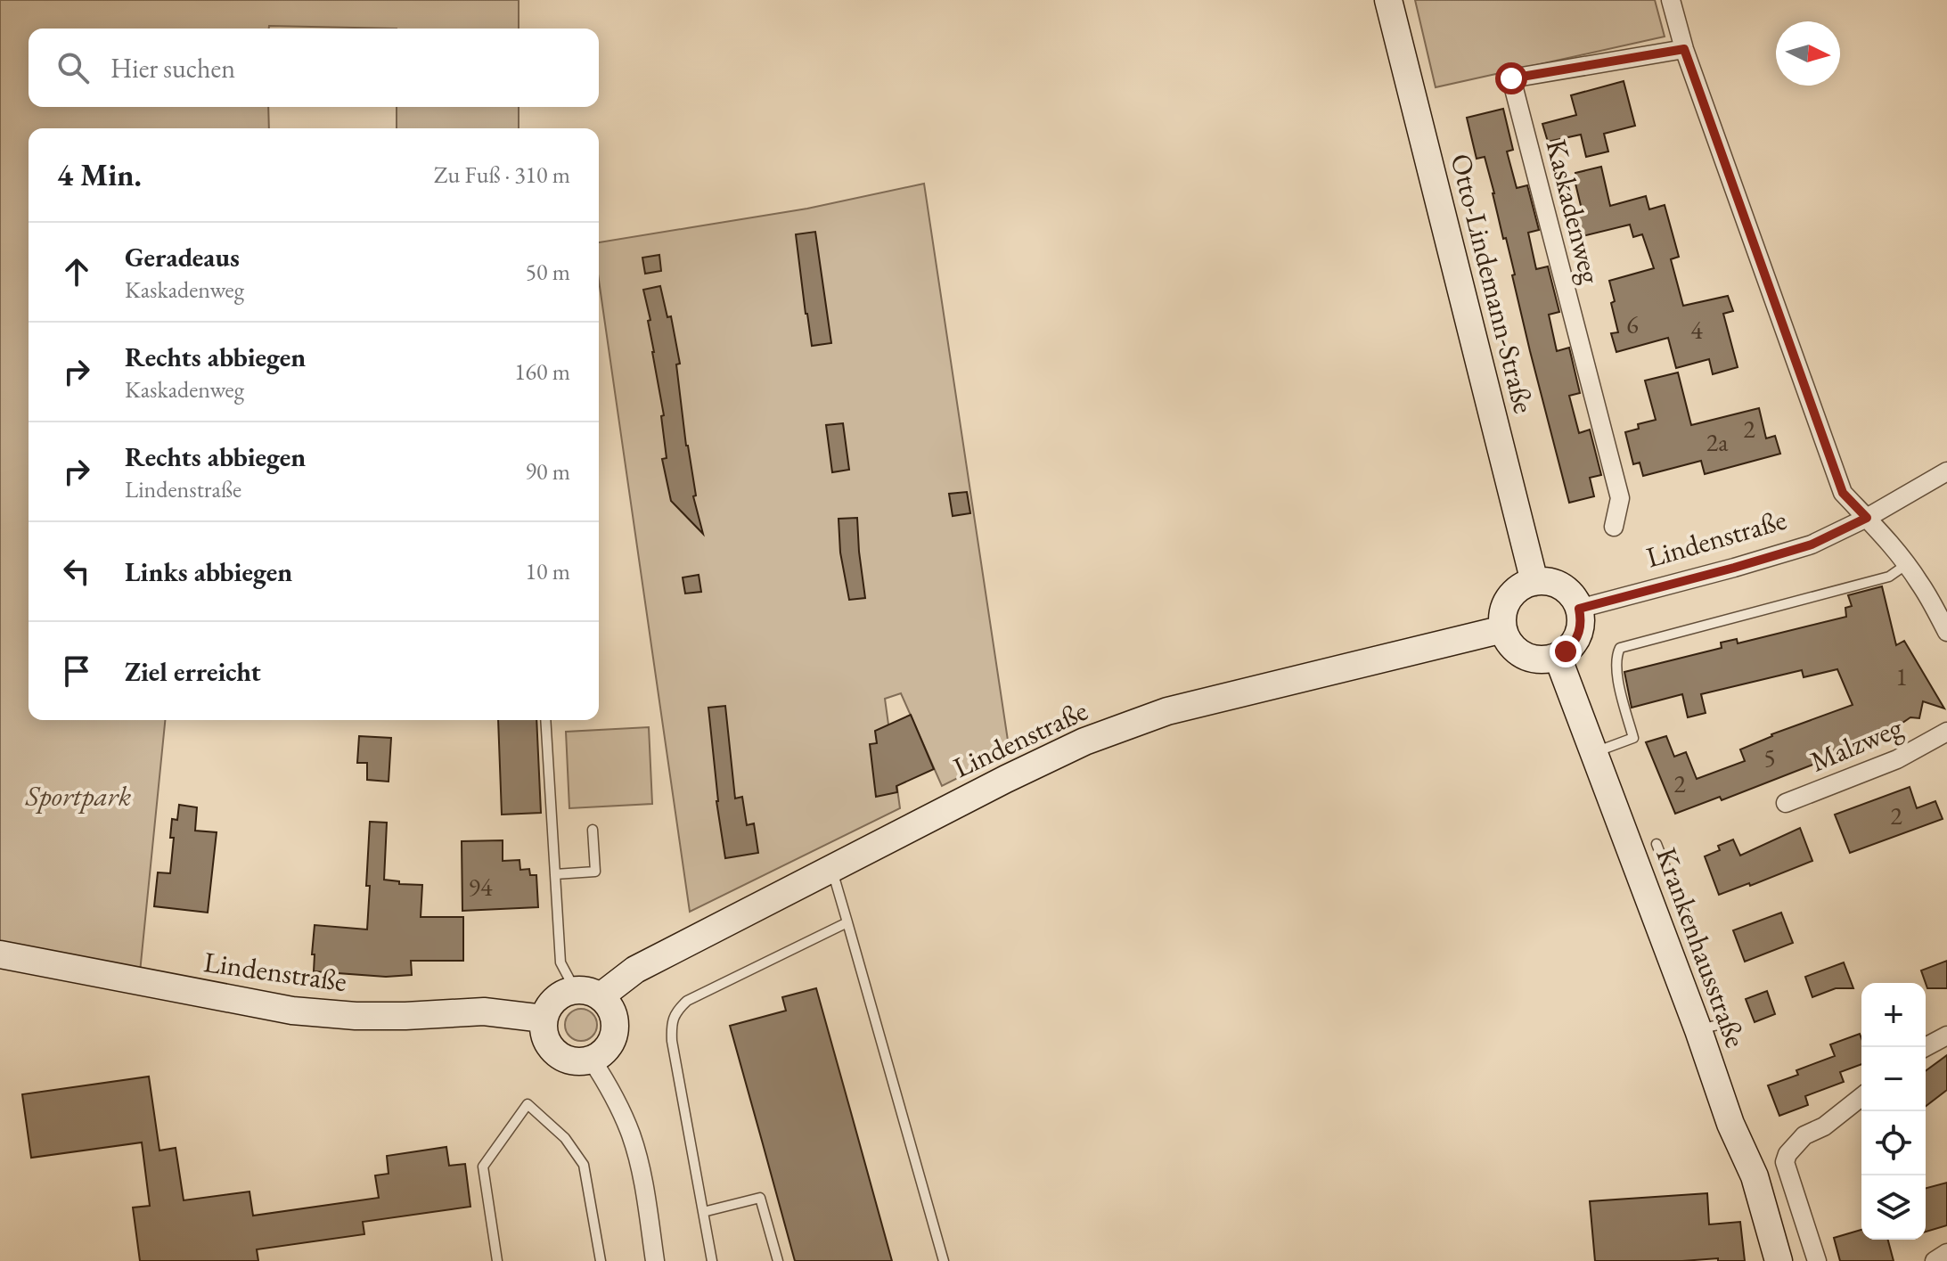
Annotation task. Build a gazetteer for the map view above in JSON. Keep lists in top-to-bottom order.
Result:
{
  "streets": {
    "street": [
      "Kaskadenweg",
      "Otto-Lindemann-Straße",
      "Lindenstraße",
      "Malzweg",
      "Krankenhausstraße"
    ]
  },
  "crossings": [
    ["Otto-Lindemann-Straße", "Lindenstraße"],
    ["Otto-Lindemann-Straße", "Krankenhausstraße"],
    ["Lindenstraße", "Krankenhausstraße"]
  ],
  "parks": ["Sportpark"],
  "house_numbers": [
    "6",
    "4",
    "2",
    "2a",
    "1",
    "5",
    "2",
    "2",
    "94"
  ],
  "north": "right",
  "page": {
    "search": "Hier suchen",
    "heading": ["4 Min.", "Zu Fuß · 310 m"],
    "list": [
      ["Geradeaus", "Kaskadenweg", "50 m"],
      ["Rechts abbiegen", "Kaskadenweg", "160 m"],
      ["Rechts abbiegen", "Lindenstraße", "90 m"],
      ["Links abbiegen", "10 m"],
      "Ziel erreicht"
    ],
    "map_buttons": ["+", "−"]
  }
}
